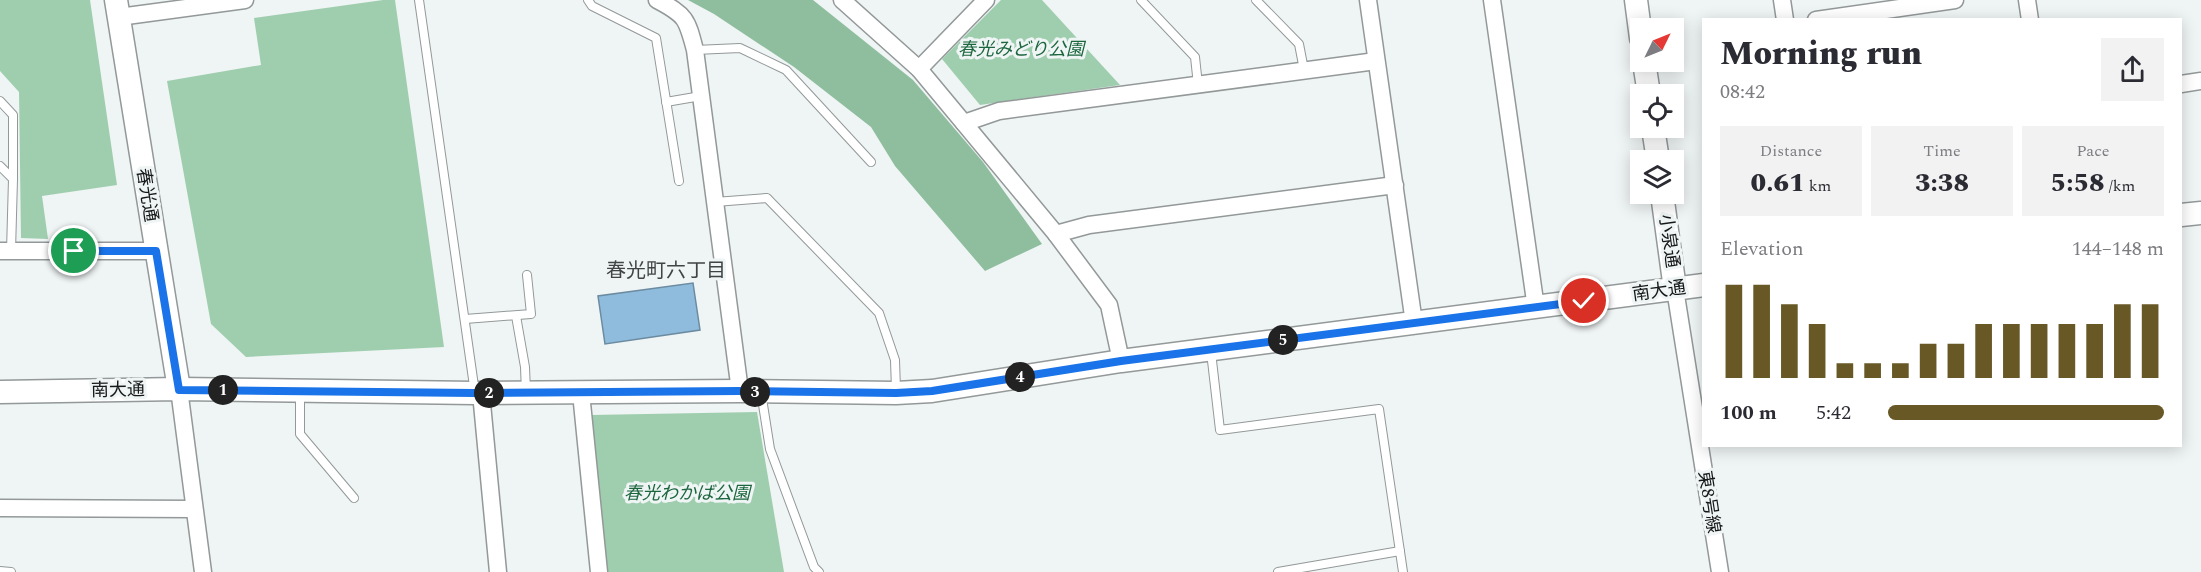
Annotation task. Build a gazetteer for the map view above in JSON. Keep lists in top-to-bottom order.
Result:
{
  "streets": {
    "street": [
      "春光通",
      "小泉通",
      "南大通",
      "東8号線"
    ]
  },
  "crossings": [
    ["春光通", "南大通"],
    ["小泉通", "南大通"],
    ["小泉通", "東8号線"],
    ["南大通", "東8号線"]
  ],
  "districts": ["春光町六丁目"],
  "parks": ["春光みどり公園", "春光わかば公園"],
  "north": "top right",
  "page": {
    "heading": ["Morning run", "08:42"],
    "stats": [
      ["Distance", "0.61 km"],
      ["Time", "3:38"],
      ["Pace", "5:58 /km"]
    ],
    "chart": ["Elevation", "144–148 m"],
    "pins": [
      "5",
      "4",
      "1",
      "3",
      "2"
    ],
    "list": [
      {
        "name": "100 m",
        "note": "5:42"
      }
    ]
  }
}
